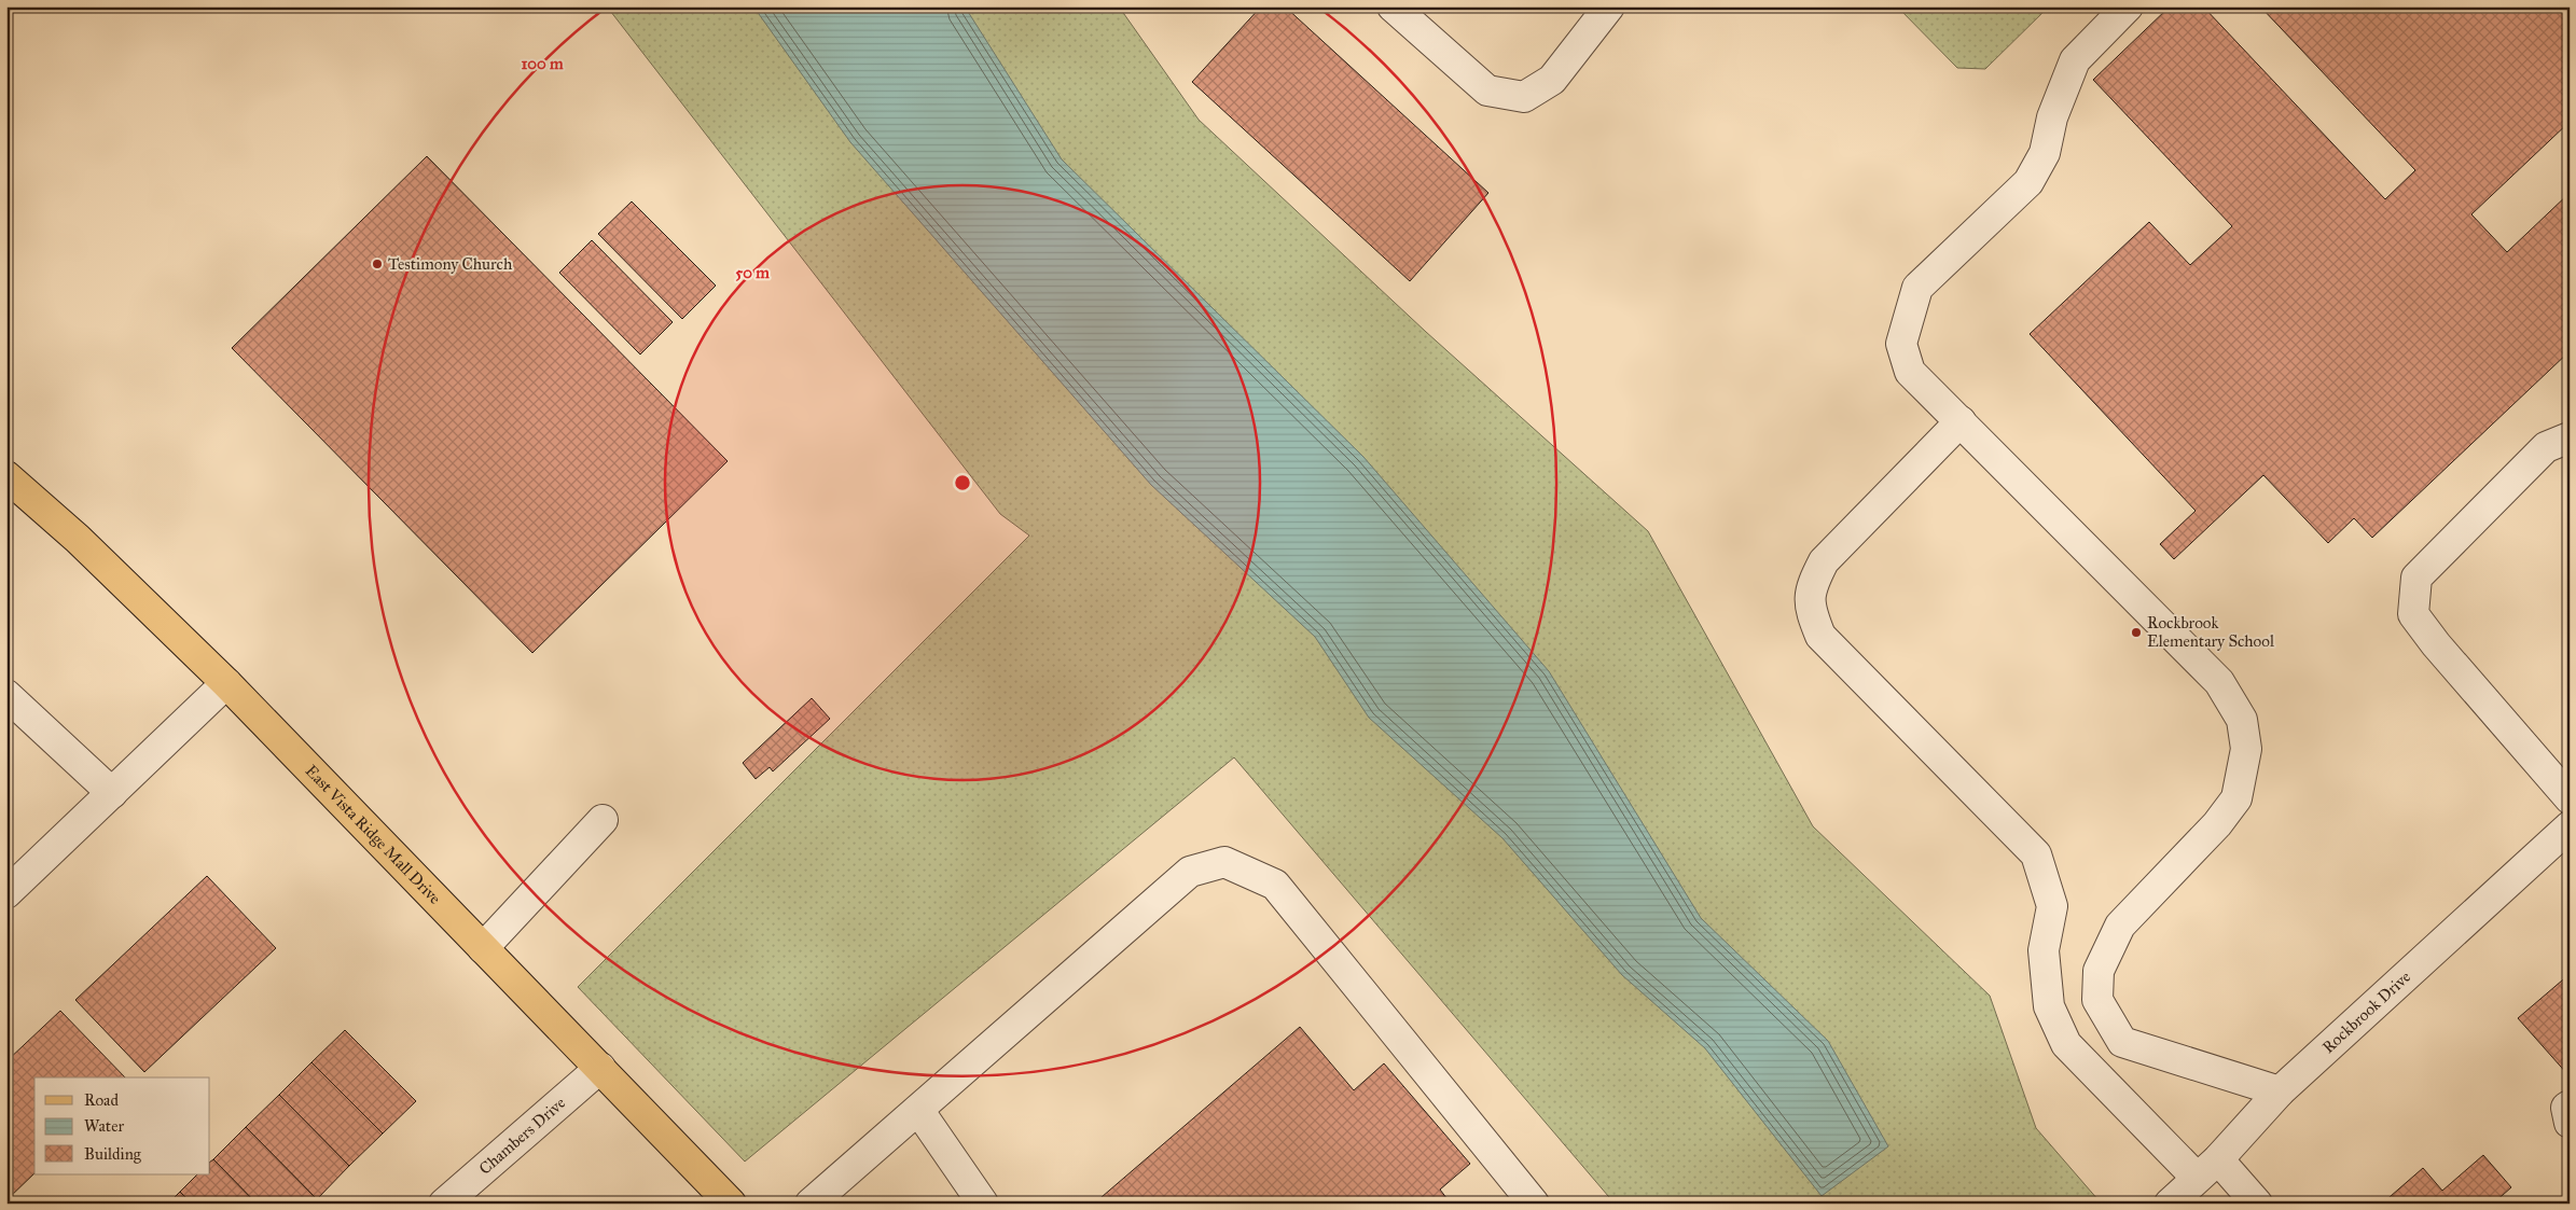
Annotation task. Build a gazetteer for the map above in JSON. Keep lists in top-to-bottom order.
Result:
{
  "streets": {
    "main road": ["East Vista Ridge Mall Drive"],
    "street": ["Rockbrook Drive", "Chambers Drive"]
  },
  "crossings": [
    ["East Vista Ridge Mall Drive", "Chambers Drive"]
  ],
  "places": ["Testimony Church", "Rockbrook Elementary School"],
  "legend": ["Road", "Water", "Building"],
  "rings": ["100 m", "50 m"]
}
